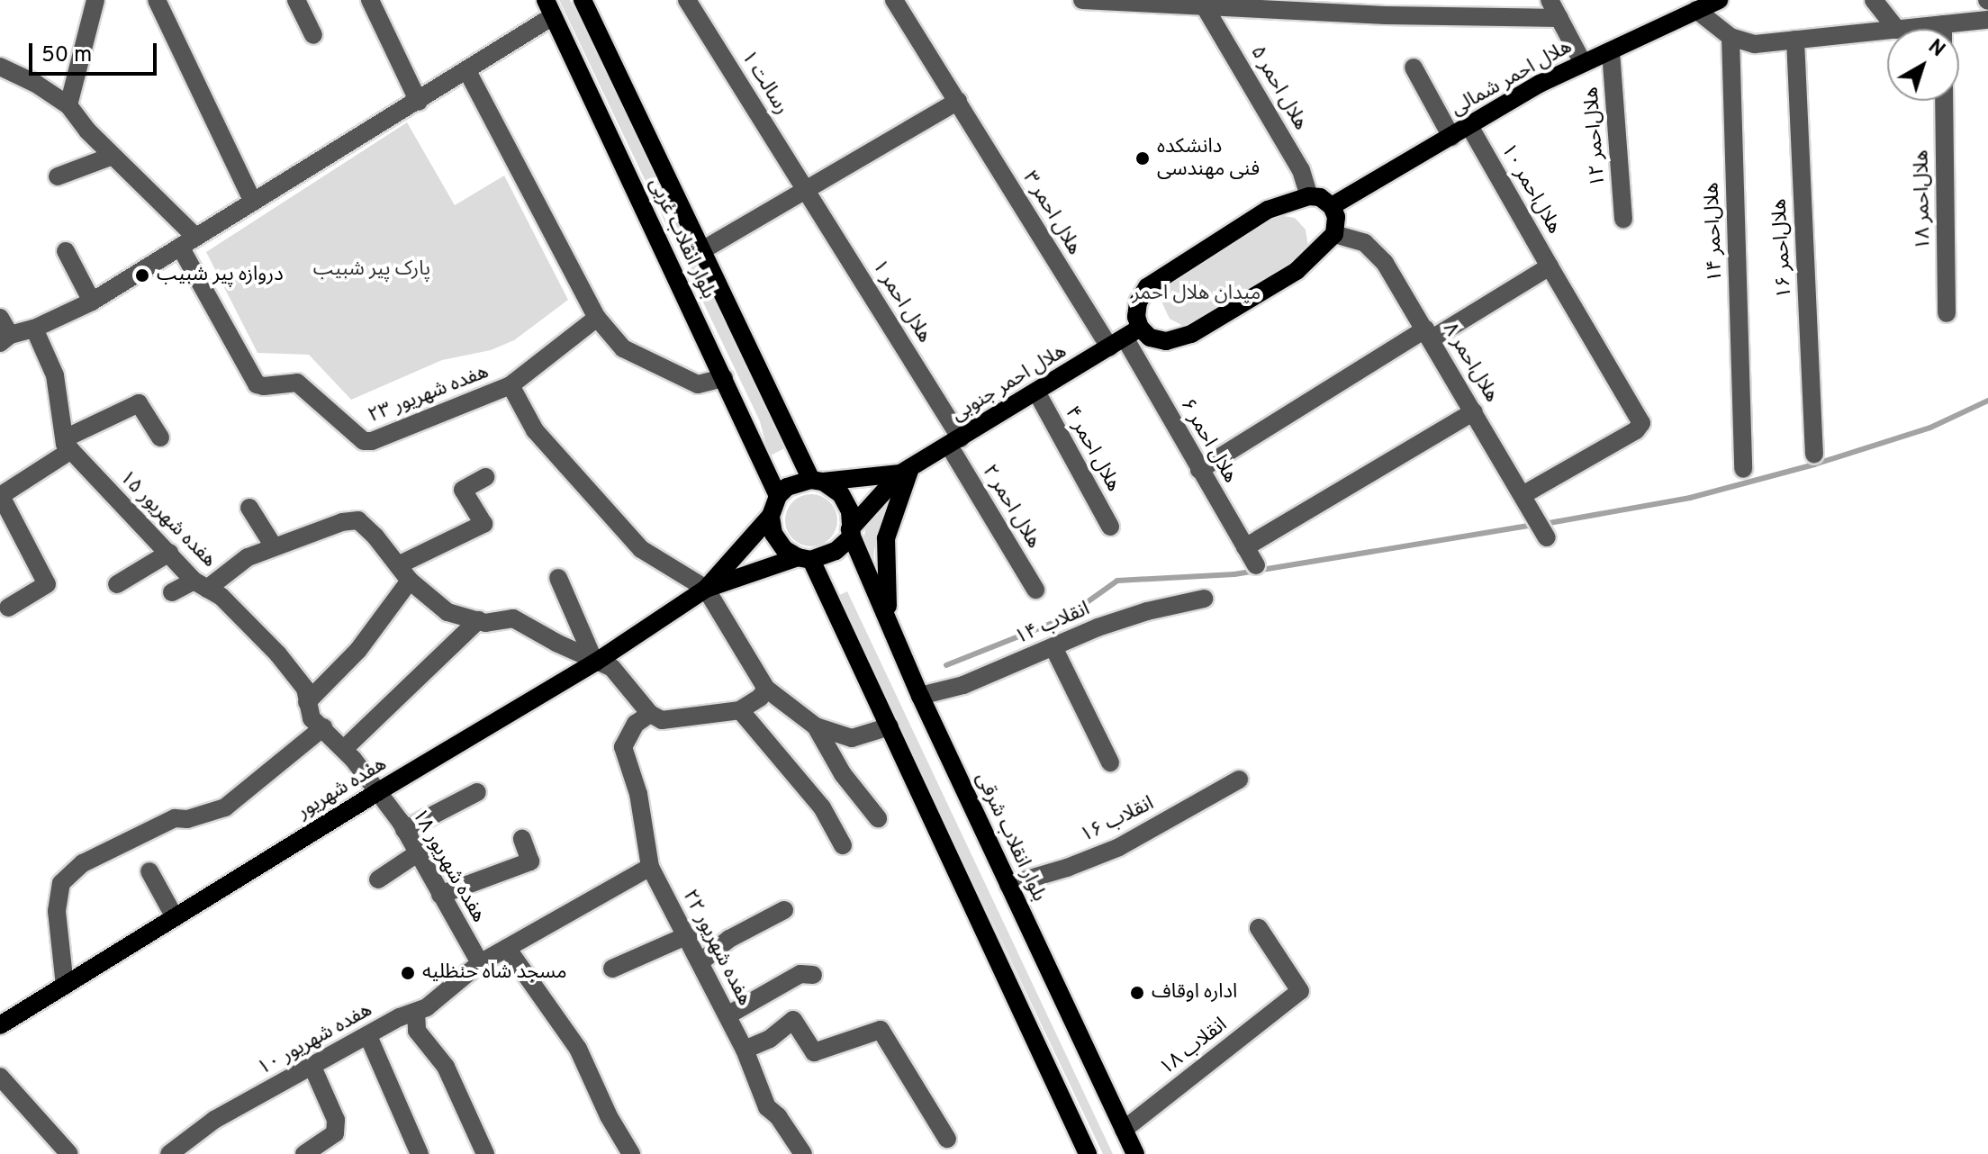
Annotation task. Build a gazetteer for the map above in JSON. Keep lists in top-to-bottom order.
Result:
{
  "streets": {
    "main road": [
      "هلال احمر شمالی",
      "بلوار انقلاب غربی",
      "هلال احمر جنوبی",
      "هفده شهریور",
      "بلوار انقلاب شرقی"
    ],
    "street": [
      "رسالت ۱",
      "هلال احمر ۵",
      "هلال‌احمر ۱۲",
      "هلال‌احمر ۱۰",
      "هلال‌احمر ۱۸",
      "هلال احمر ۳",
      "هلال‌احمر ۱۴",
      "هلال‌احمر ۱۶",
      "هلال احمر ۱",
      "هلال‌احمر ۸",
      "هفده شهریور ۲۳",
      "هلال احمر ۶",
      "هلال احمر ۴",
      "هلال احمر ۲",
      "هفده شهریور ۱۵",
      "انقلاب ۱۴",
      "انقلاب ۱۶",
      "هفده شهریور ۱۸",
      "هفده شهریور ۲۲",
      "هفده شهریور ۱۰",
      "انقلاب ۱۸"
    ]
  },
  "crossings": [
    ["هلال احمر شمالی", "هلال‌احمر ۱۲"],
    ["هلال احمر شمالی", "هلال‌احمر ۱۰"],
    ["رسالت ۱", "هلال احمر ۱"],
    ["هلال‌احمر ۱۰", "هلال‌احمر ۸"],
    ["هلال‌احمر ۱۰", "هلال احمر ۶"],
    ["هلال احمر ۳", "هلال احمر جنوبی"],
    ["هلال احمر ۳", "هلال احمر ۶"],
    ["بلوار انقلاب غربی", "هلال احمر جنوبی"],
    ["بلوار انقلاب غربی", "هفده شهریور"],
    ["بلوار انقلاب غربی", "بلوار انقلاب شرقی"],
    ["هلال احمر ۱", "هلال احمر جنوبی"],
    ["هلال احمر ۱", "هلال احمر ۲"],
    ["هلال احمر جنوبی", "هلال احمر ۶"],
    ["هلال احمر جنوبی", "هلال احمر ۴"],
    ["هلال احمر جنوبی", "هلال احمر ۲"],
    ["هلال احمر جنوبی", "هفده شهریور"],
    ["هلال احمر جنوبی", "بلوار انقلاب شرقی"],
    ["هفده شهریور ۲۳", "هفده شهریور"],
    ["هفده شهریور ۱۵", "هفده شهریور"],
    ["هفده شهریور ۱۵", "هفده شهریور ۱۸"],
    ["انقلاب ۱۴", "بلوار انقلاب شرقی"],
    ["هفده شهریور", "بلوار انقلاب شرقی"],
    ["هفده شهریور", "هفده شهریور ۱۸"],
    ["انقلاب ۱۶", "بلوار انقلاب شرقی"],
    ["بلوار انقلاب شرقی", "انقلاب ۱۸"],
    ["هفده شهریور ۱۸", "هفده شهریور ۱۰"]
  ],
  "parks": ["پارک پیر شبیب", "میدان هلال احمر"],
  "places": [
    "دانشکده فنی مهندسی",
    "دروازه پیر شبیب",
    "مسجد شاه حنظلیه",
    "اداره اوقاف"
  ],
  "scale_bar": "50 m",
  "north": "top right"
}
